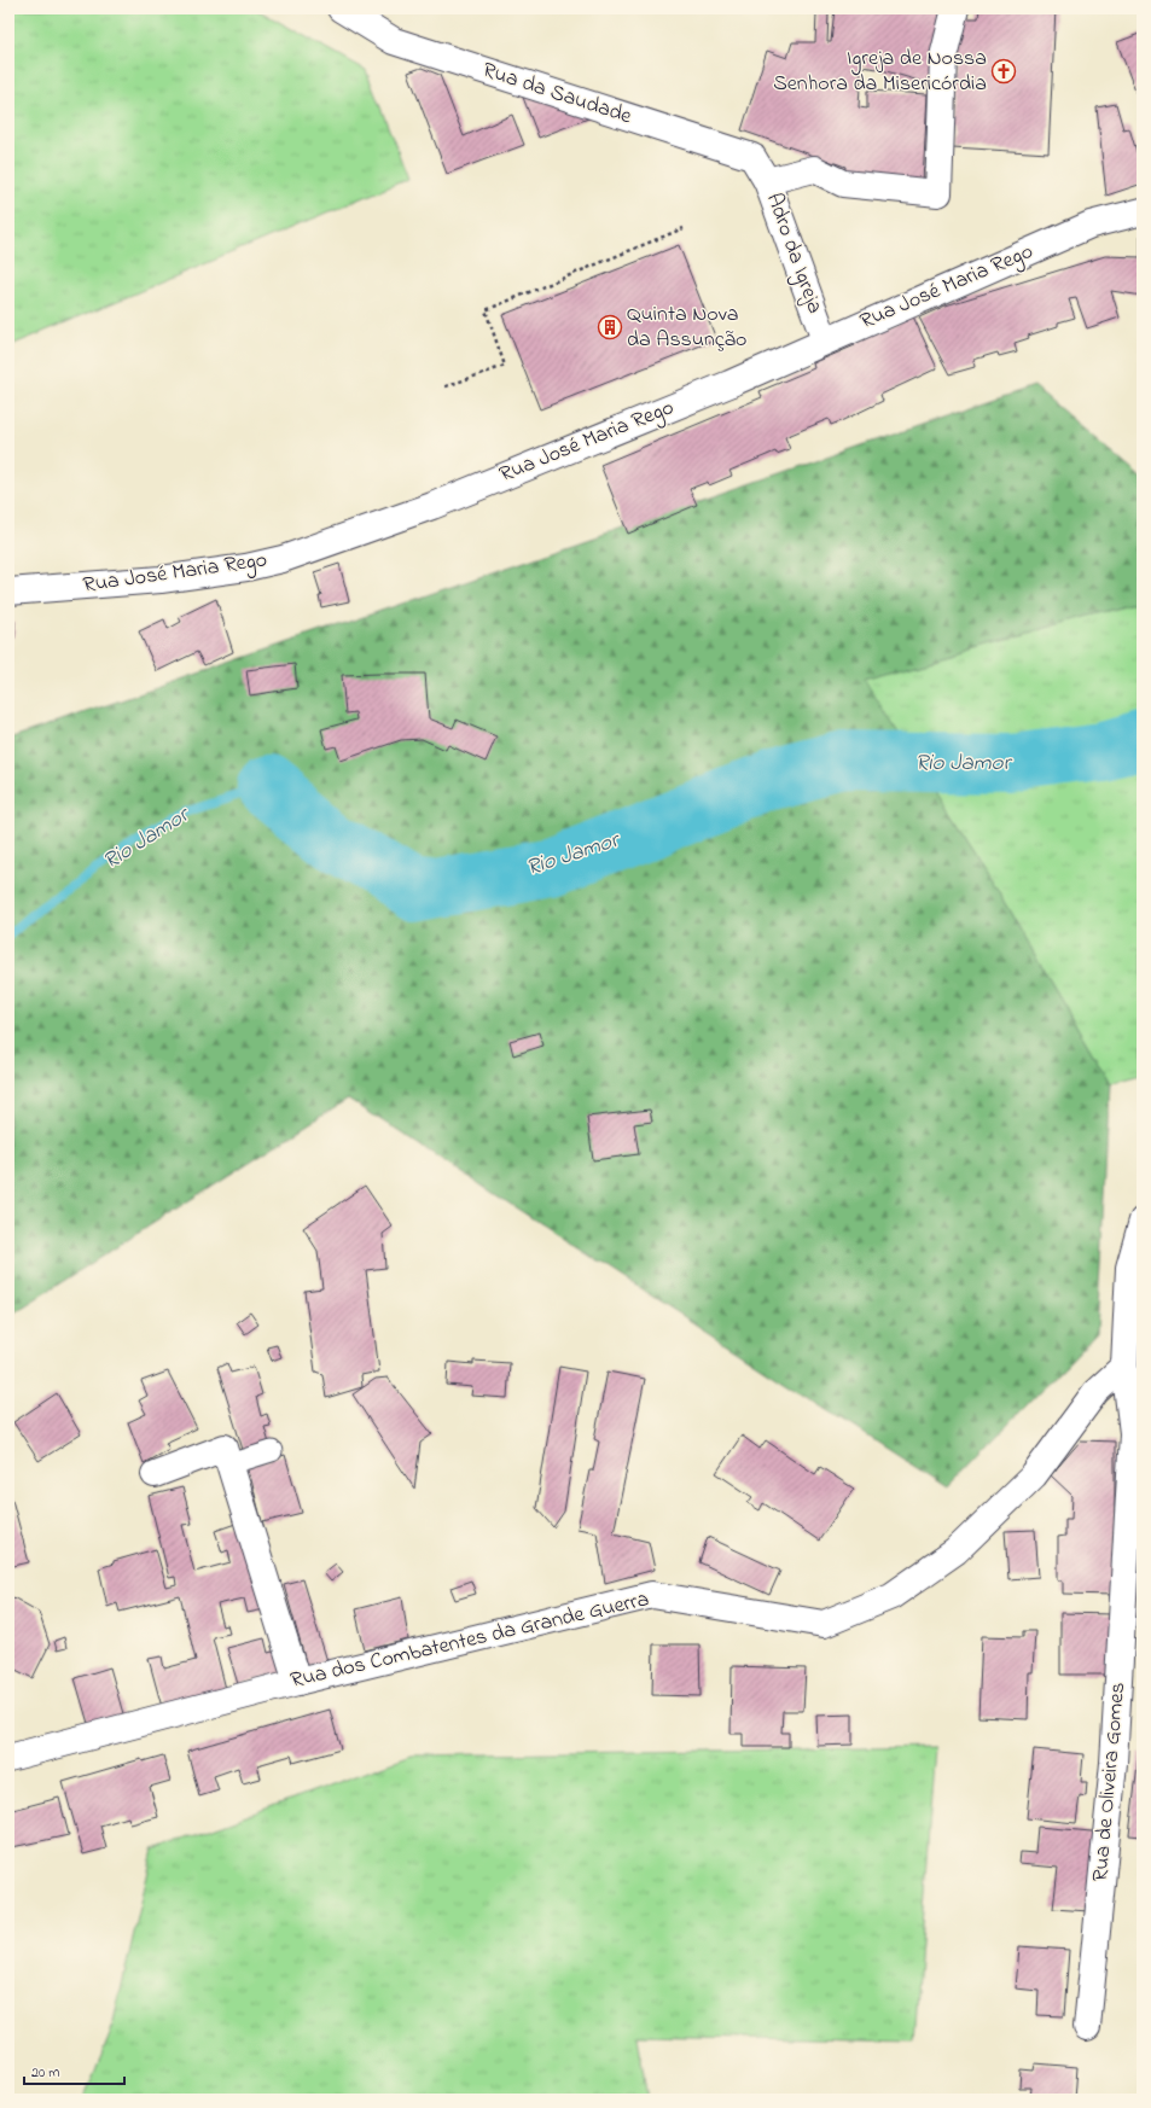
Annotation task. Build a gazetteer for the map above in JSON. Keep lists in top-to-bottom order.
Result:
{
  "streets": {
    "street": [
      "Rua da Saudade",
      "Adro da Igreja",
      "Rua José Maria Rego",
      "Rua dos Combatentes da Grande Guerra",
      "Rua de Oliveira Gomes"
    ]
  },
  "crossings": [
    ["Rua da Saudade", "Adro da Igreja"],
    ["Adro da Igreja", "Rua José Maria Rego"],
    ["Rua dos Combatentes da Grande Guerra", "Rua de Oliveira Gomes"]
  ],
  "water": ["Rio Jamor"],
  "places": {
    "church": ["Igreja de Nossa Senhora da Misericórdia"],
    "building": ["Quinta Nova da Assunção"]
  },
  "scale_bar": "20 m"
}
